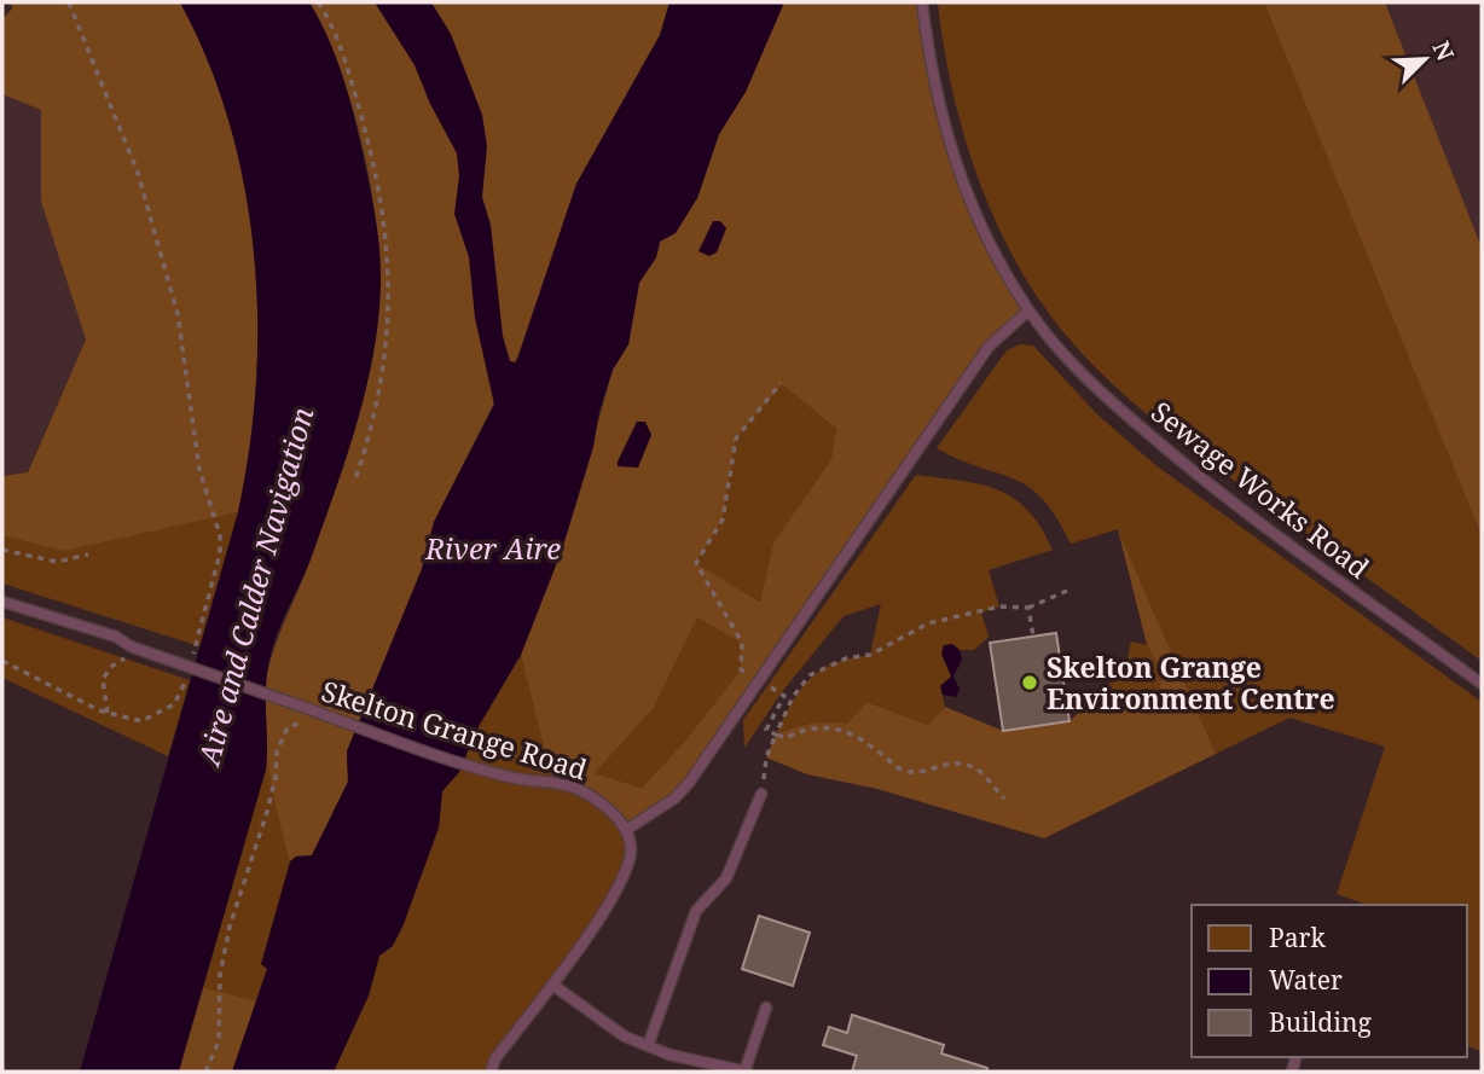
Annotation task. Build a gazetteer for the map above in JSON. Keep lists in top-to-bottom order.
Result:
{
  "streets": {
    "lane": ["Sewage Works Road", "Skelton Grange Road"]
  },
  "water": ["River Aire", "Aire and Calder Navigation"],
  "places": ["Skelton Grange Environment Centre"],
  "legend": ["Park", "Water", "Building"],
  "north": "top right"
}
